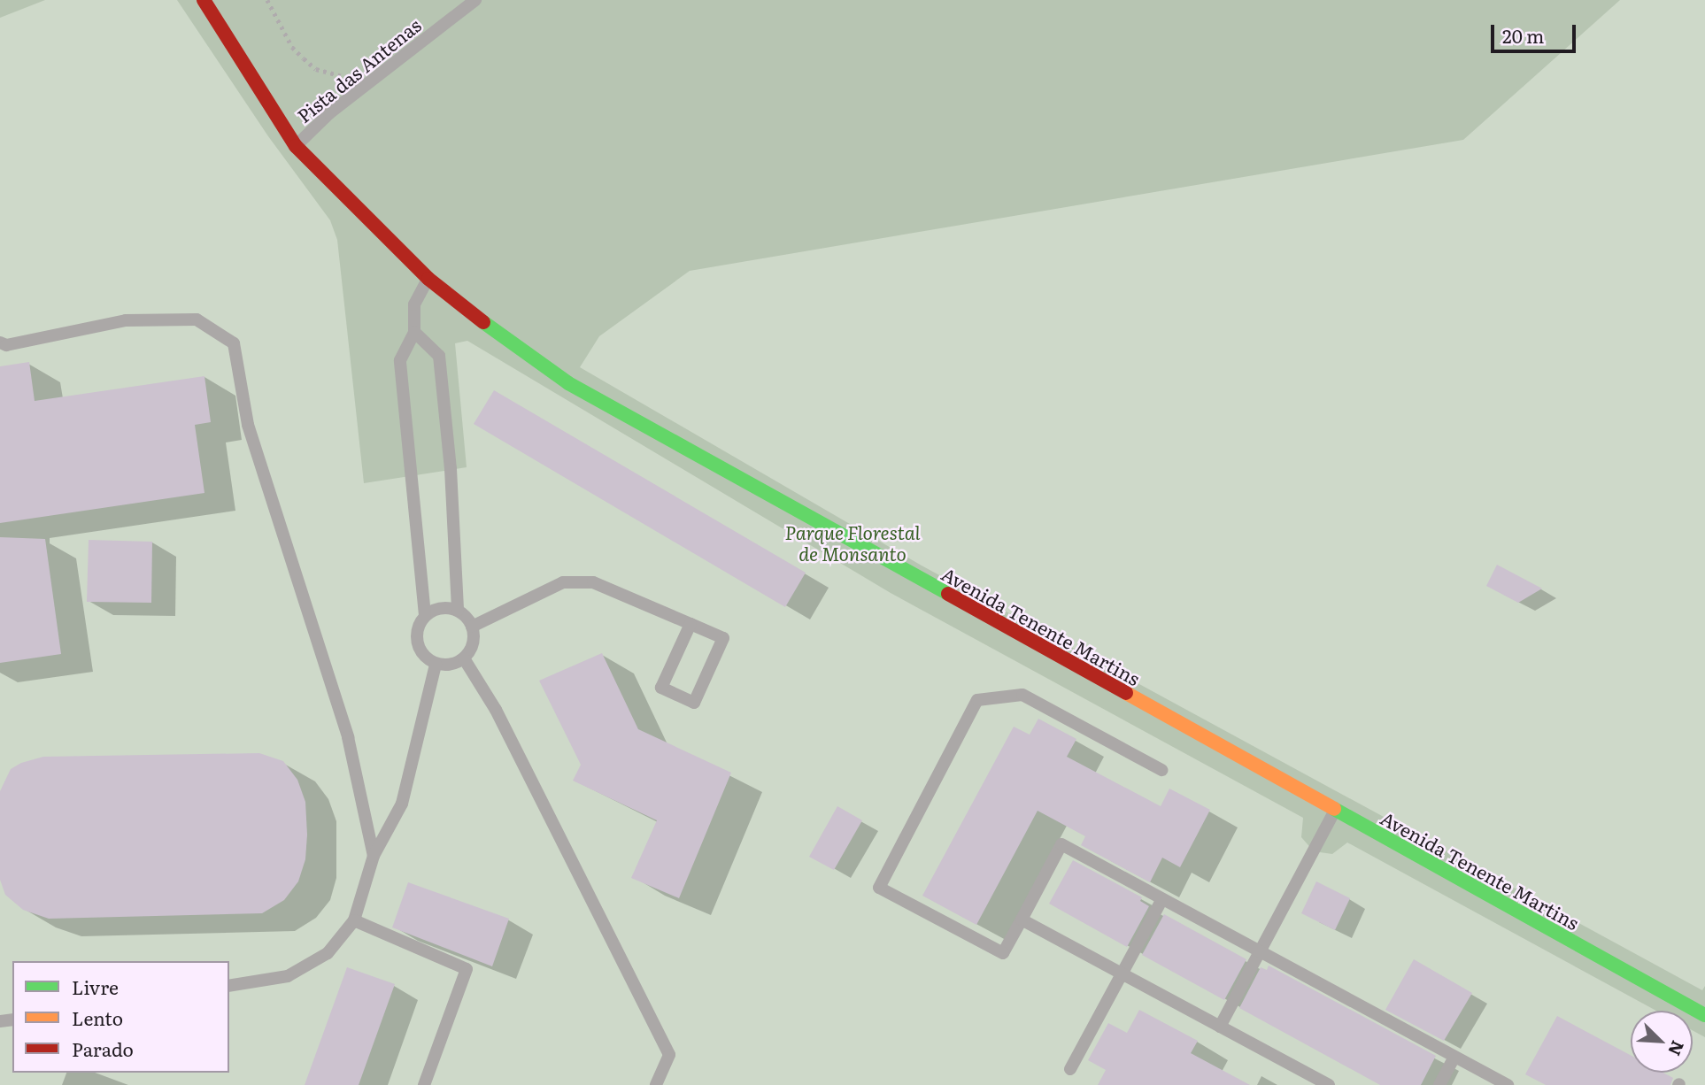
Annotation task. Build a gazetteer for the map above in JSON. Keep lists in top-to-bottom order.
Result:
{
  "streets": {
    "street": ["Avenida Tenente Martins"],
    "lane": ["Pista das Antenas"]
  },
  "crossings": [
    ["Pista das Antenas", "Avenida Tenente Martins"]
  ],
  "parks": ["Parque Florestal de Monsanto"],
  "legend": ["Livre", "Lento", "Parado"],
  "scale_bar": "20 m",
  "north": "bottom right"
}
